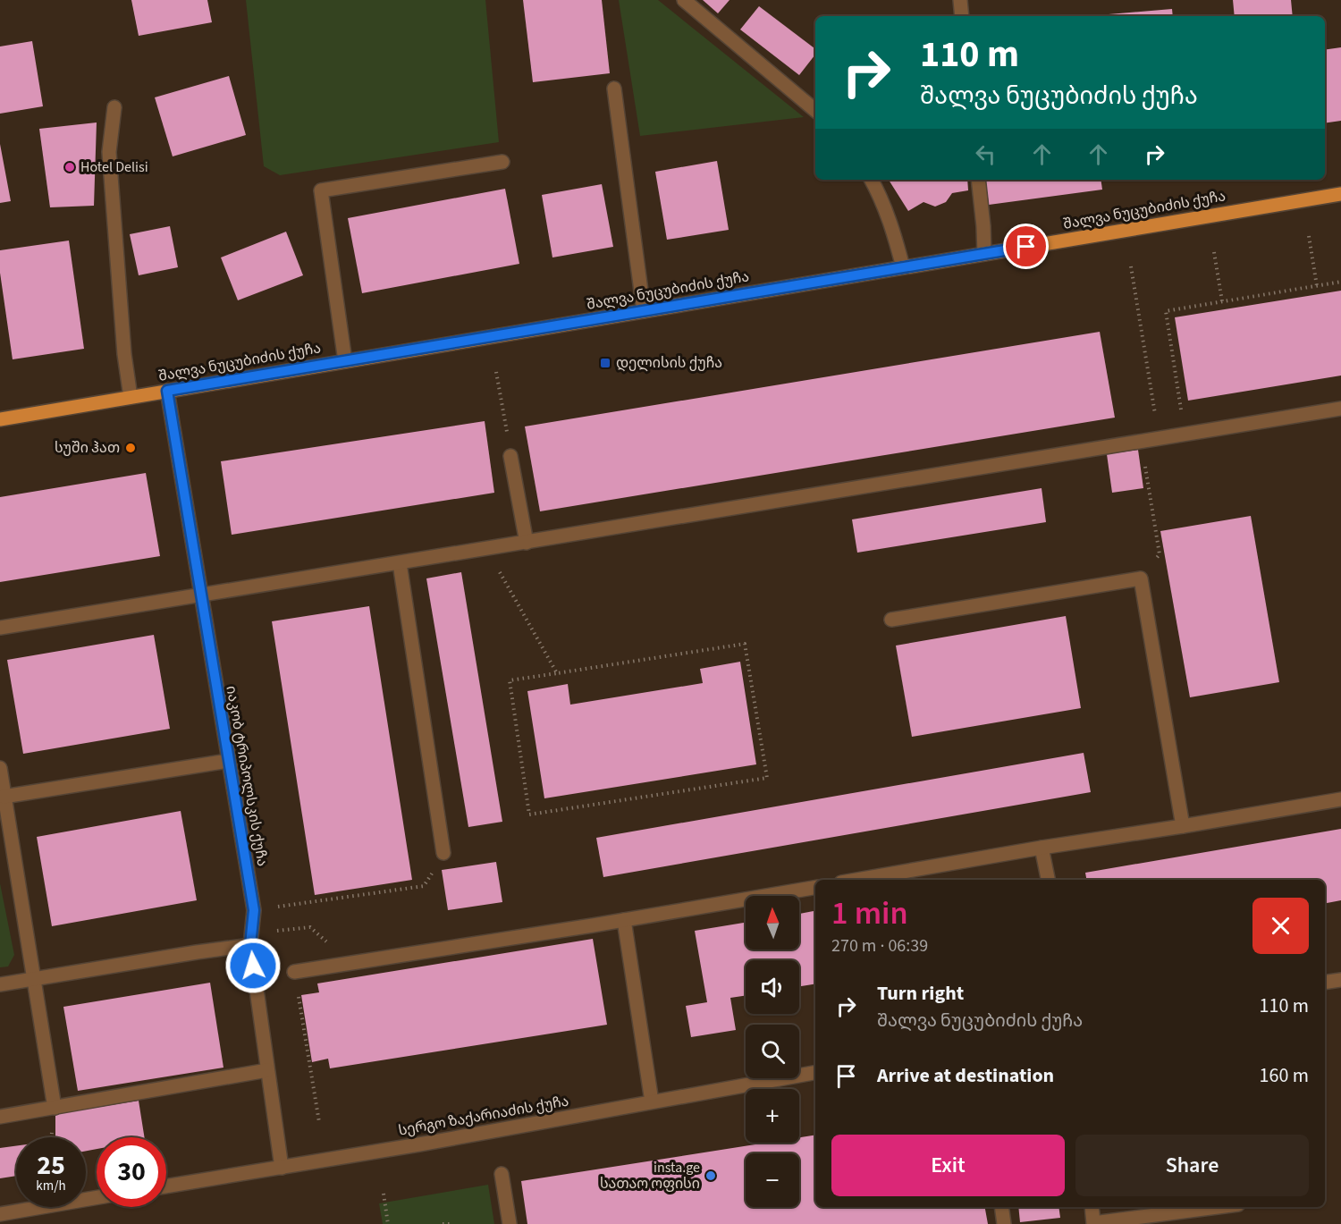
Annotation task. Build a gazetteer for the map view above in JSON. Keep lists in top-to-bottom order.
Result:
{
  "streets": {
    "main road": ["შალვა ნუცუბიძის ქუჩა"],
    "street": ["იაკობ ტრიპოლსკის ქუჩა", "სერგო ზაქარიაძის ქუჩა"]
  },
  "crossings": [
    ["შალვა ნუცუბიძის ქუჩა", "იაკობ ტრიპოლსკის ქუჩა"],
    ["იაკობ ტრიპოლსკის ქუჩა", "სერგო ზაქარიაძის ქუჩა"]
  ],
  "places": {
    "other": ["Hotel Delisi", "სუში ჰათ", "insta.ge სათაო ოფისი"],
    "transit": ["დელისის ქუჩა"]
  },
  "north": "top",
  "page": {
    "turn": ["110 m", "შალვა ნუცუბიძის ქუჩა"],
    "heading": ["1 min", "270 m · 06:39"],
    "map_buttons": ["+", "−"],
    "list": [
      {
        "name": "Turn right",
        "note": "შალვა ნუცუბიძის ქუჩა",
        "value": "110 m"
      },
      {
        "name": "Arrive at destination",
        "value": "160 m"
      }
    ],
    "buttons": ["Exit", "Share"],
    "speed": "25 km/h",
    "limit": "30"
  }
}
